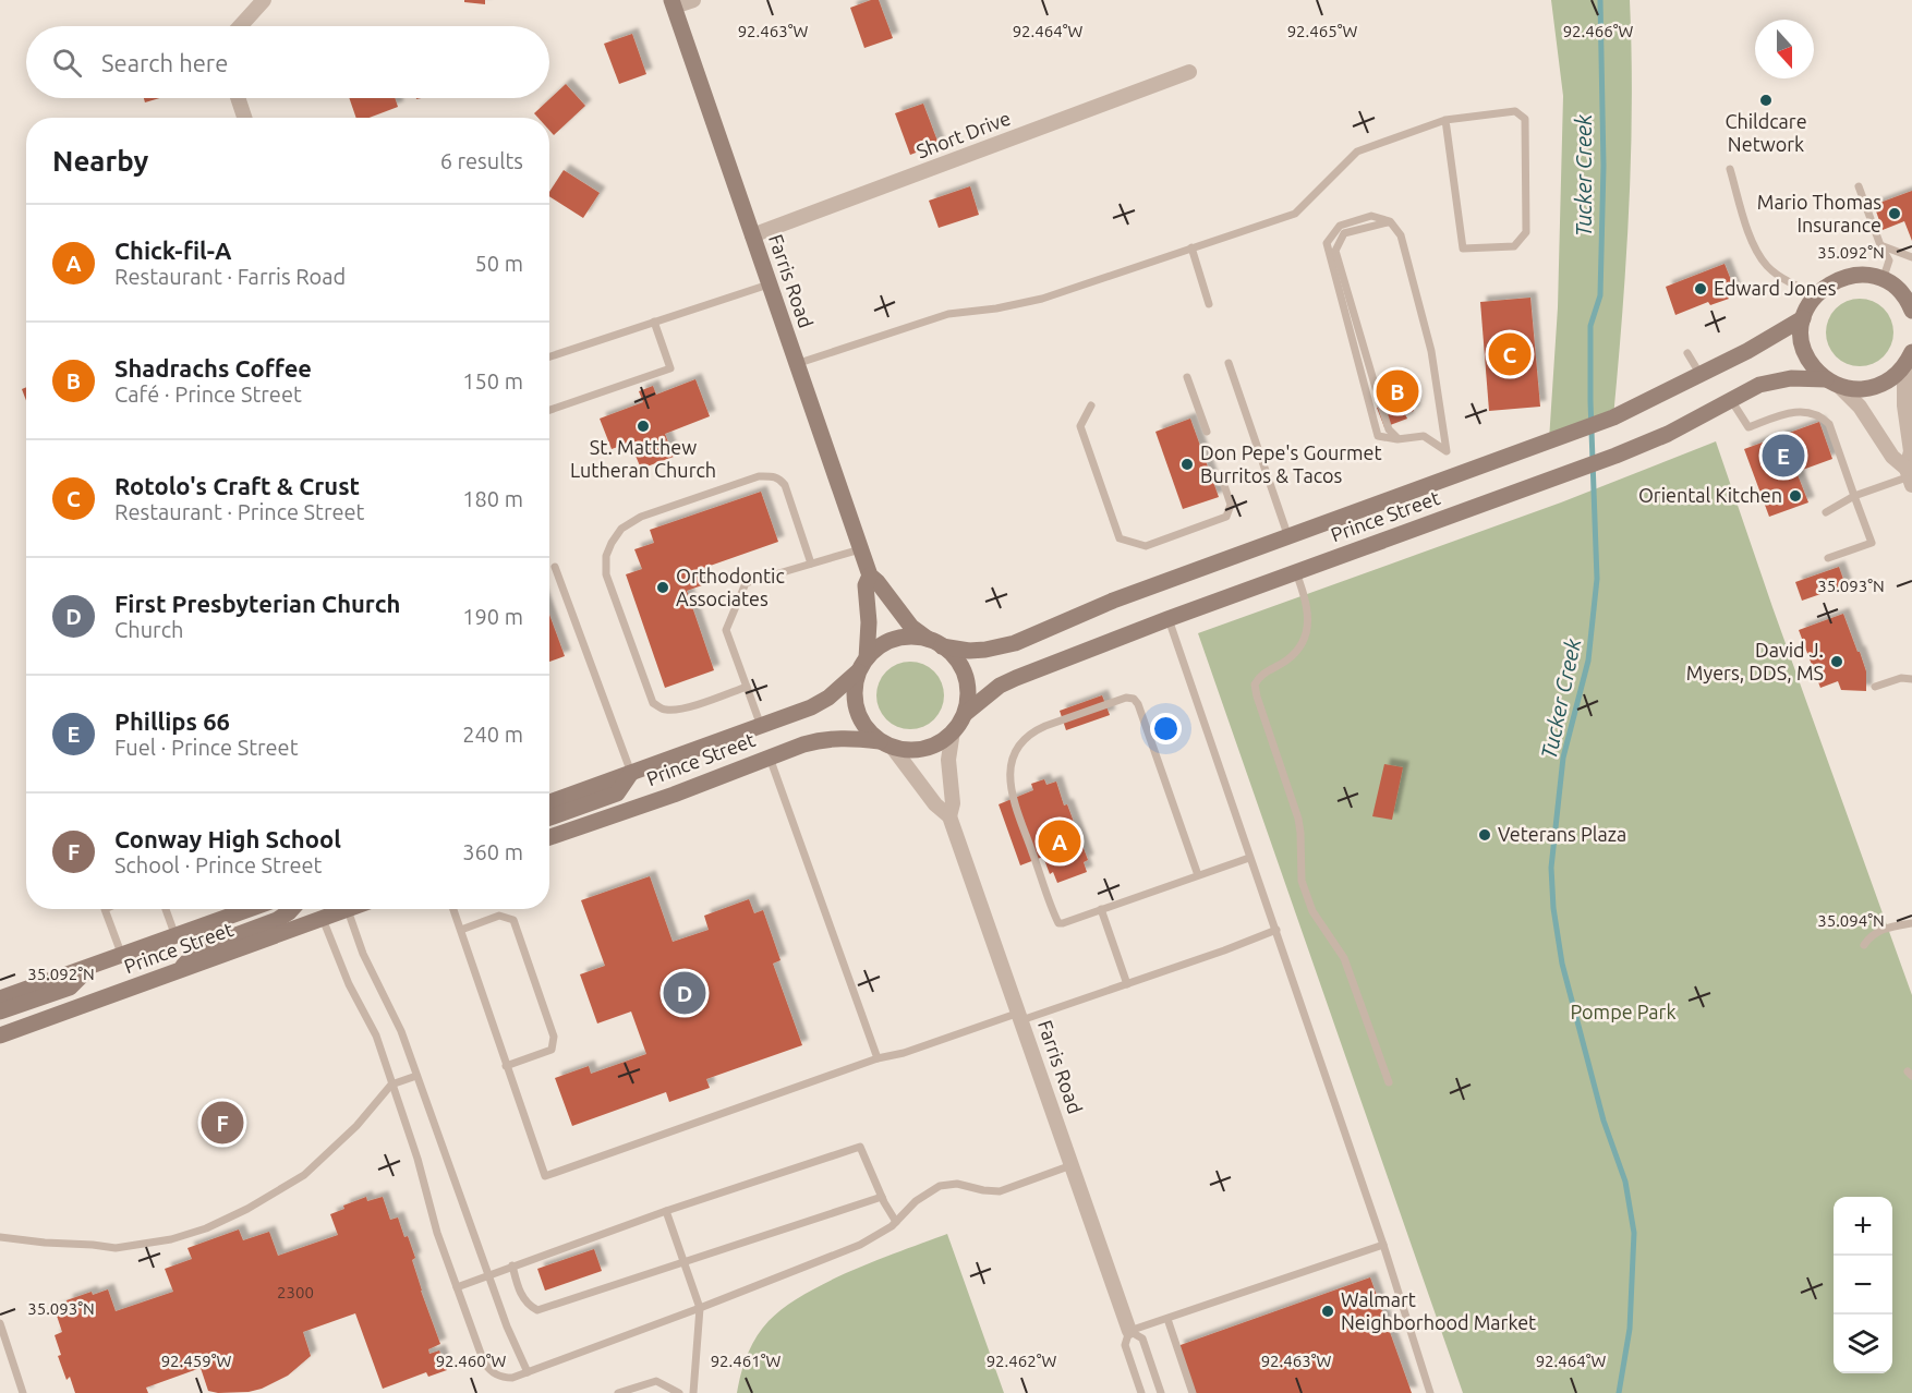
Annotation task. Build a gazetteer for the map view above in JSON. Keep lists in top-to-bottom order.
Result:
{
  "streets": {
    "main road": ["Farris Road", "Prince Street"],
    "street": ["Short Drive"]
  },
  "crossings": [
    ["Short Drive", "Farris Road"],
    ["Farris Road", "Prince Street"]
  ],
  "water": ["Tucker Creek"],
  "parks": ["Pompe Park"],
  "places": [
    "Childcare Network",
    "Mario Thomas Insurance",
    "Edward Jones",
    "St. Matthew Lutheran Church",
    "Don Pepe's Gourmet Burritos & Tacos",
    "Oriental Kitchen",
    "Orthodontic Associates",
    "David J. Myers, DDS, MS",
    "Veterans Plaza",
    "Walmart Neighborhood Market"
  ],
  "house_numbers": ["2300"],
  "north": "bottom",
  "page": {
    "search": "Search here",
    "heading": ["Nearby", "6 results"],
    "list": [
      {
        "mark": "A",
        "name": "Chick-fil-A",
        "note": "Restaurant · Farris Road",
        "value": "50 m"
      },
      {
        "mark": "B",
        "name": "Shadrachs Coffee",
        "note": "Café · Prince Street",
        "value": "150 m"
      },
      {
        "mark": "C",
        "name": "Rotolo's Craft & Crust",
        "note": "Restaurant · Prince Street",
        "value": "180 m"
      },
      {
        "mark": "D",
        "name": "First Presbyterian Church",
        "note": "Church",
        "value": "190 m"
      },
      {
        "mark": "E",
        "name": "Phillips 66",
        "note": "Fuel · Prince Street",
        "value": "240 m"
      },
      {
        "mark": "F",
        "name": "Conway High School",
        "note": "School · Prince Street",
        "value": "360 m"
      }
    ],
    "pins": [
      "C",
      "B",
      "E",
      "A",
      "D",
      "F"
    ],
    "map_buttons": ["+", "−"]
  },
  "coordinates": [
    "92.463°W",
    "92.464°W",
    "92.465°W",
    "92.466°W",
    "35.092°N",
    "35.093°N",
    "35.094°N",
    "92.459°W",
    "92.460°W",
    "92.461°W",
    "92.462°W"
  ]
}
